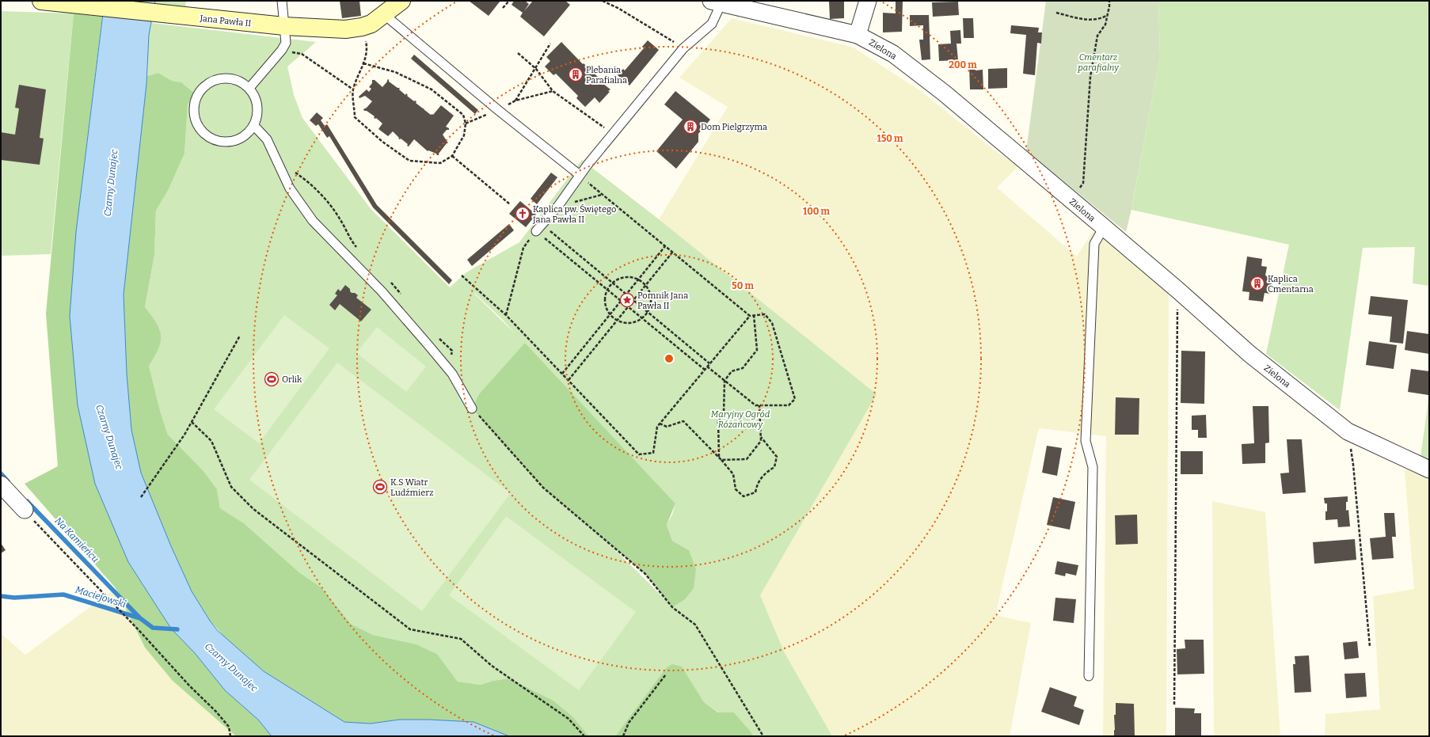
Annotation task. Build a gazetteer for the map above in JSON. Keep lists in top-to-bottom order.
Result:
{
  "streets": {
    "street": ["Jana Pawła II", "Zielona"]
  },
  "water": ["Czarny Dunajec", "Na Kamieńcu", "Maciejowski"],
  "parks": ["Cmentarz parafialny", "Maryjny Ogród Różańcowy"],
  "places": {
    "building": ["Plebania Parafialna", "Dom Pielgrzyma", "Kaplica Cmentarna"],
    "church": ["Kaplica pw. Świętego Jana Pawła II"],
    "place": ["Pomnik Jana Pawła II"],
    "sports": ["Orlik", "K.S Wiatr Ludźmierz"]
  },
  "rings": [
    "200 m",
    "150 m",
    "100 m",
    "50 m"
  ]
}
